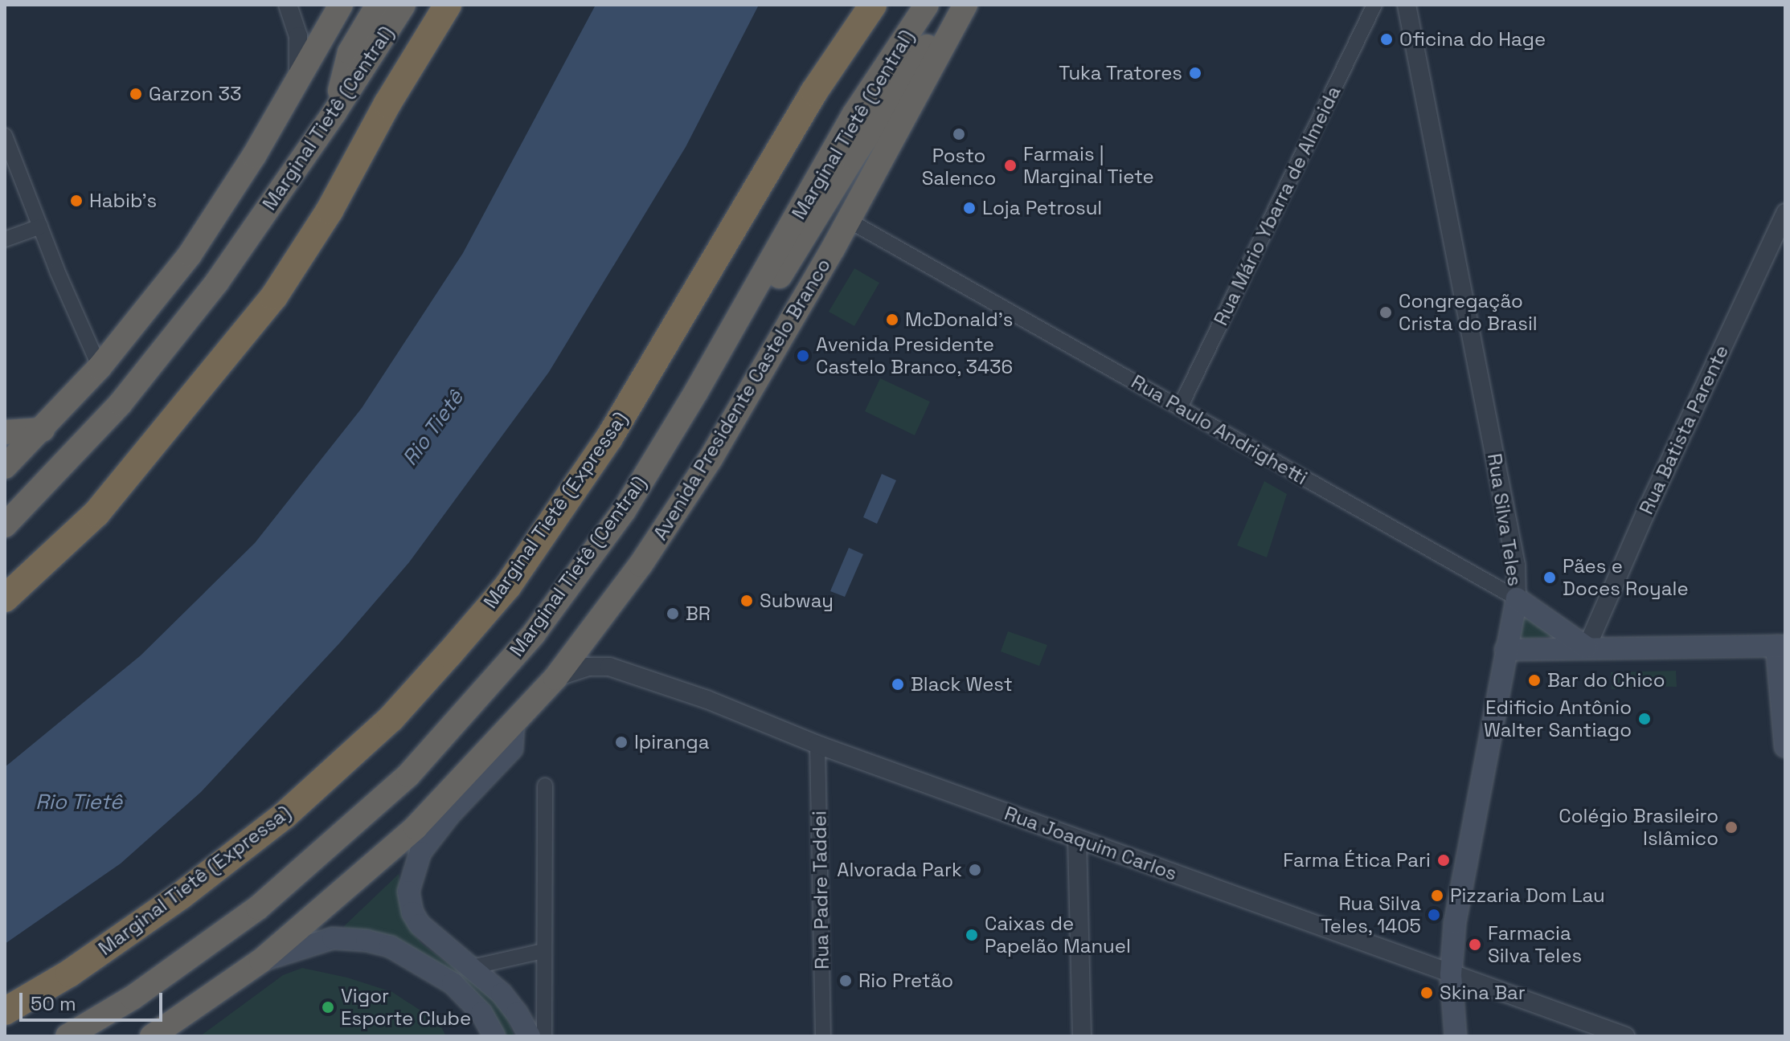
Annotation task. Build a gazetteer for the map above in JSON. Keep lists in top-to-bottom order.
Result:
{
  "streets": {
    "highway": ["Marginal Tietê (Central)", "Avenida Presidente Castelo Branco", "Marginal Tietê (Expressa)"],
    "main road": ["Rua Paulo Andrighetti", "Rua Silva Teles"],
    "street": [
      "Rua Mário Ybarra de Almeida",
      "Rua Batista Parente",
      "Rua Joaquim Carlos",
      "Rua Padre Taddei"
    ]
  },
  "crossings": [
    ["Rua Mário Ybarra de Almeida", "Rua Paulo Andrighetti"],
    ["Avenida Presidente Castelo Branco", "Rua Paulo Andrighetti"],
    ["Avenida Presidente Castelo Branco", "Rua Joaquim Carlos"],
    ["Rua Paulo Andrighetti", "Rua Batista Parente"],
    ["Rua Paulo Andrighetti", "Rua Silva Teles"],
    ["Rua Silva Teles", "Rua Joaquim Carlos"],
    ["Rua Joaquim Carlos", "Rua Padre Taddei"]
  ],
  "water": ["Rio Tietê"],
  "places": [
    "Oficina do Hage",
    "Tuka Tratores",
    "Garzon 33",
    "Posto Salenco",
    "Farmais | Marginal Tiete",
    "Habib's",
    "Loja Petrosul",
    "Congregação Crista do Brasil",
    "McDonald's",
    "Avenida Presidente Castelo Branco, 3436",
    "Pães e Doces Royale",
    "Subway",
    "BR",
    "Bar do Chico",
    "Black West",
    "Edificio Antônio Walter Santiago",
    "Ipiranga",
    "Colégio Brasileiro Islâmico",
    "Farma Ética Pari",
    "Alvorada Park",
    "Pizzaria Dom Lau",
    "Rua Silva Teles, 1405",
    "Caixas de Papelão Manuel",
    "Farmacia Silva Teles",
    "Rio Pretão",
    "Skina Bar",
    "Vigor Esporte Clube"
  ],
  "scale_bar": "50 m"
}
